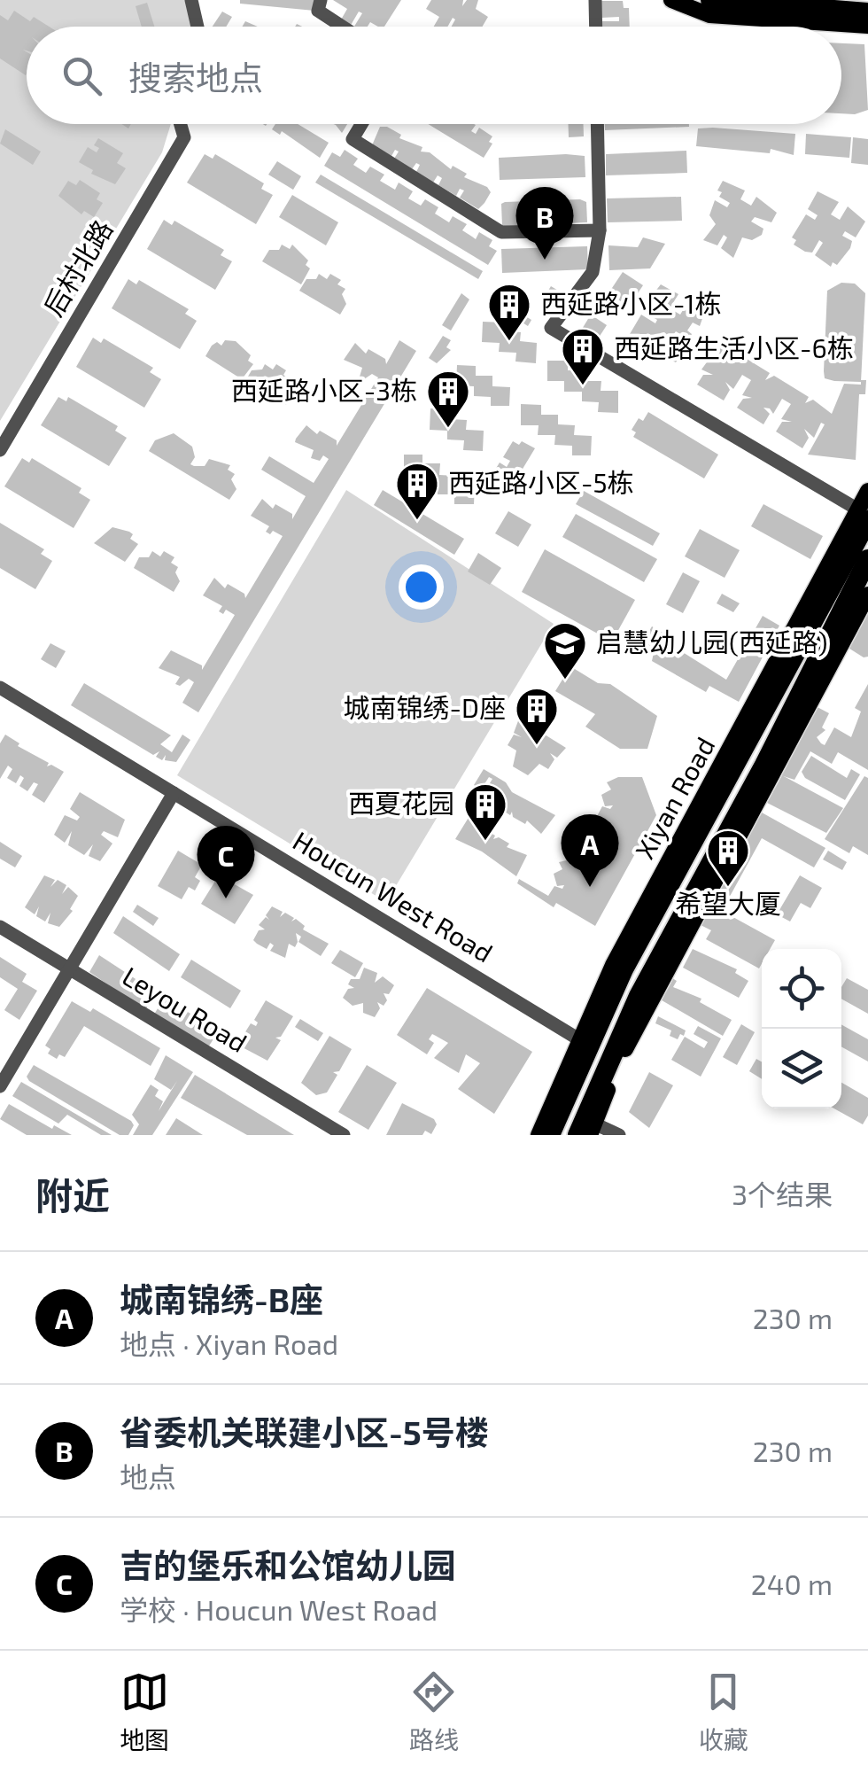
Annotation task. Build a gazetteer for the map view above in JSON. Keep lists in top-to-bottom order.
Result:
{
  "streets": {
    "main road": ["Xiyan Road"],
    "street": ["后村北路", "Houcun West Road", "Leyou Road"]
  },
  "crossings": [
    ["Xiyan Road", "Houcun West Road"]
  ],
  "places": {
    "building": [
      "西延路小区-1栋",
      "西延路生活小区-6栋",
      "西延路小区-3栋",
      "西延路小区-5栋",
      "城南锦绣-D座",
      "西夏花园",
      "希望大厦"
    ],
    "school or university": ["启慧幼儿园(西延路)"]
  },
  "page": {
    "search": "搜索地点",
    "pins": ["B", "A", "C"],
    "heading": ["附近", "3个结果"],
    "list": [
      {
        "mark": "A",
        "name": "城南锦绣-B座",
        "note": "地点 · Xiyan Road",
        "value": "230 m"
      },
      {
        "mark": "B",
        "name": "省委机关联建小区-5号楼",
        "note": "地点",
        "value": "230 m"
      },
      {
        "mark": "C",
        "name": "吉的堡乐和公馆幼儿园",
        "note": "学校 · Houcun West Road",
        "value": "240 m"
      }
    ],
    "nav": ["地图", "路线", "收藏"]
  }
}
